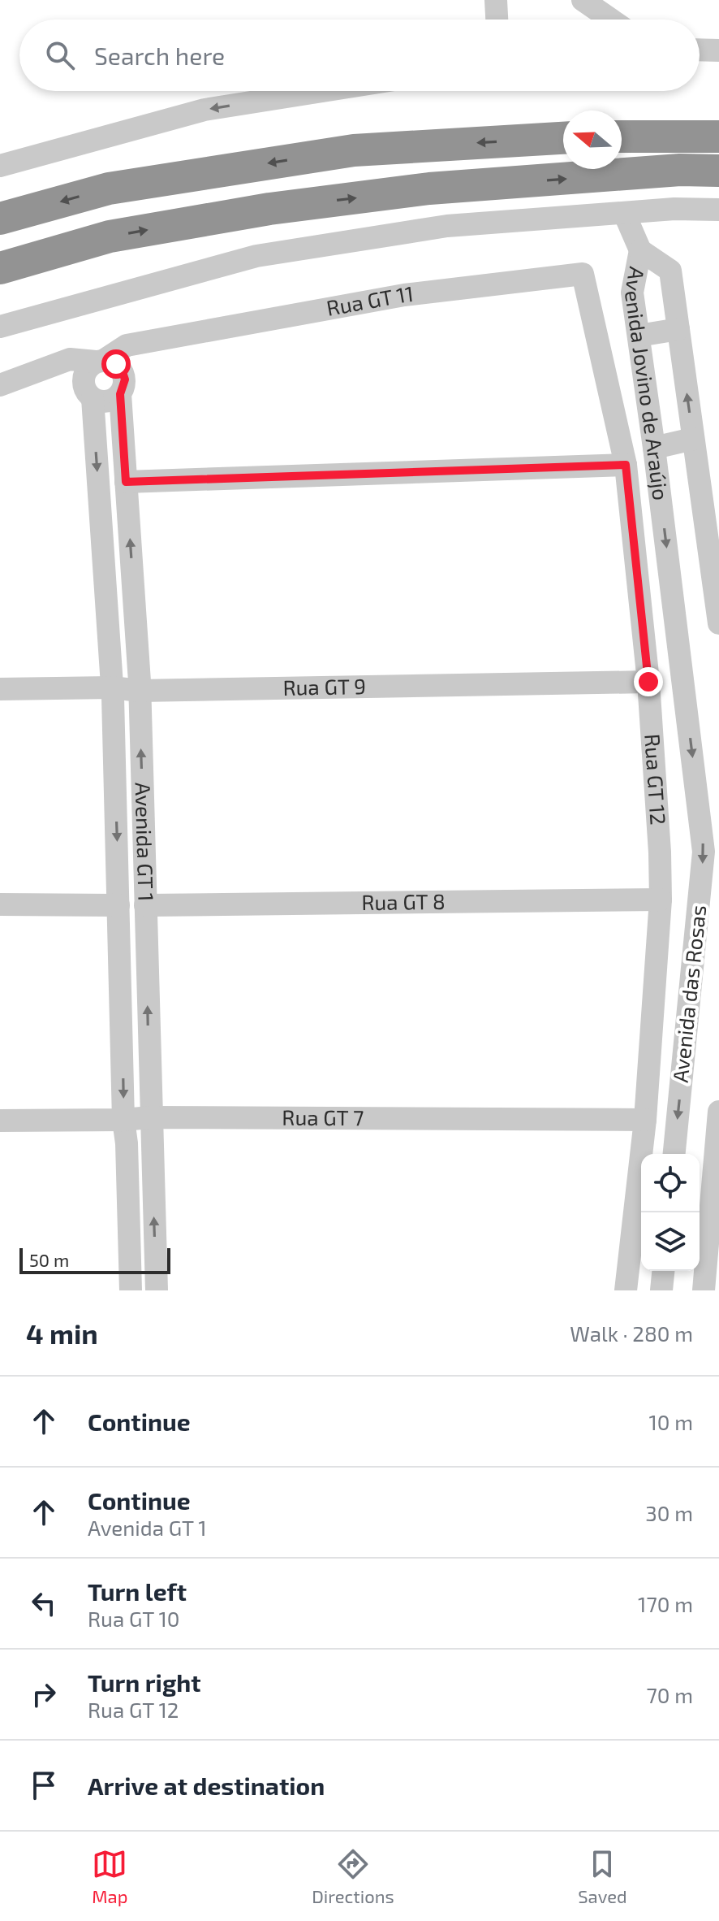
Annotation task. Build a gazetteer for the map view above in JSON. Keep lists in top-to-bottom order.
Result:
{
  "streets": {
    "street": [
      "Rua GT 11",
      "Avenida Jovino de Araújo",
      "Rua GT 9",
      "Rua GT 12",
      "Avenida GT 1",
      "Rua GT 8",
      "Avenida das Rosas",
      "Rua GT 7"
    ]
  },
  "crossings": [
    ["Rua GT 11", "Rua GT 12"],
    ["Rua GT 11", "Avenida GT 1"],
    ["Avenida Jovino de Araújo", "Avenida das Rosas"],
    ["Rua GT 9", "Rua GT 12"],
    ["Rua GT 9", "Avenida GT 1"],
    ["Rua GT 12", "Rua GT 8"],
    ["Rua GT 12", "Rua GT 7"],
    ["Avenida GT 1", "Rua GT 8"],
    ["Avenida GT 1", "Rua GT 7"]
  ],
  "one_way": ["Avenida das Rosas"],
  "scale_bar": "50 m",
  "north": "left",
  "page": {
    "search": "Search here",
    "scale": "50 m",
    "heading": ["4 min", "Walk · 280 m"],
    "list": [
      ["Continue", "10 m"],
      ["Continue", "Avenida GT 1", "30 m"],
      ["Turn left", "Rua GT 10", "170 m"],
      ["Turn right", "Rua GT 12", "70 m"],
      "Arrive at destination"
    ],
    "nav": ["Map", "Directions", "Saved"]
  }
}
